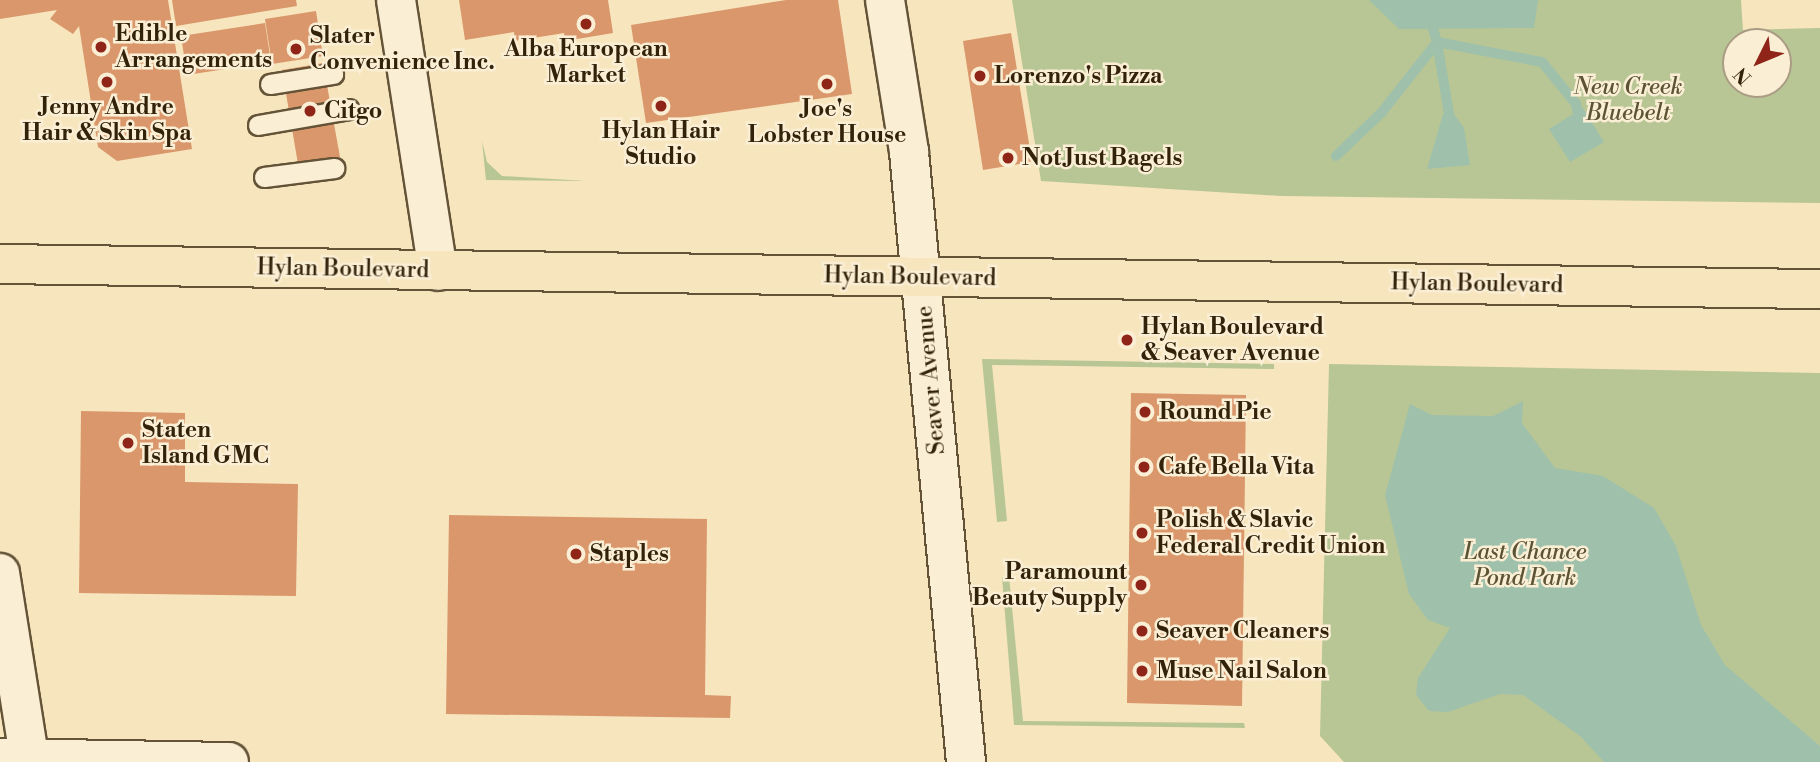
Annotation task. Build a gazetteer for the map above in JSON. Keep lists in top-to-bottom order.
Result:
{
  "streets": {
    "main road": ["Hylan Boulevard"],
    "street": ["Seaver Avenue"]
  },
  "crossings": [
    ["Hylan Boulevard", "Seaver Avenue"]
  ],
  "parks": ["New Creek Bluebelt", "Last Chance Pond Park"],
  "places": [
    "Alba European Market",
    "Edible Arrangements",
    "Slater Convenience Inc.",
    "Lorenzo's Pizza",
    "Jenny Andre Hair & Skin Spa",
    "Joe's Lobster House",
    "Hylan Hair Studio",
    "Citgo",
    "Not Just Bagels",
    "Hylan Boulevard & Seaver Avenue",
    "Round Pie",
    "Staten Island GMC",
    "Cafe Bella Vita",
    "Polish & Slavic Federal Credit Union",
    "Staples",
    "Paramount Beauty Supply",
    "Seaver Cleaners",
    "Muse Nail Salon"
  ],
  "north": "bottom left"
}
